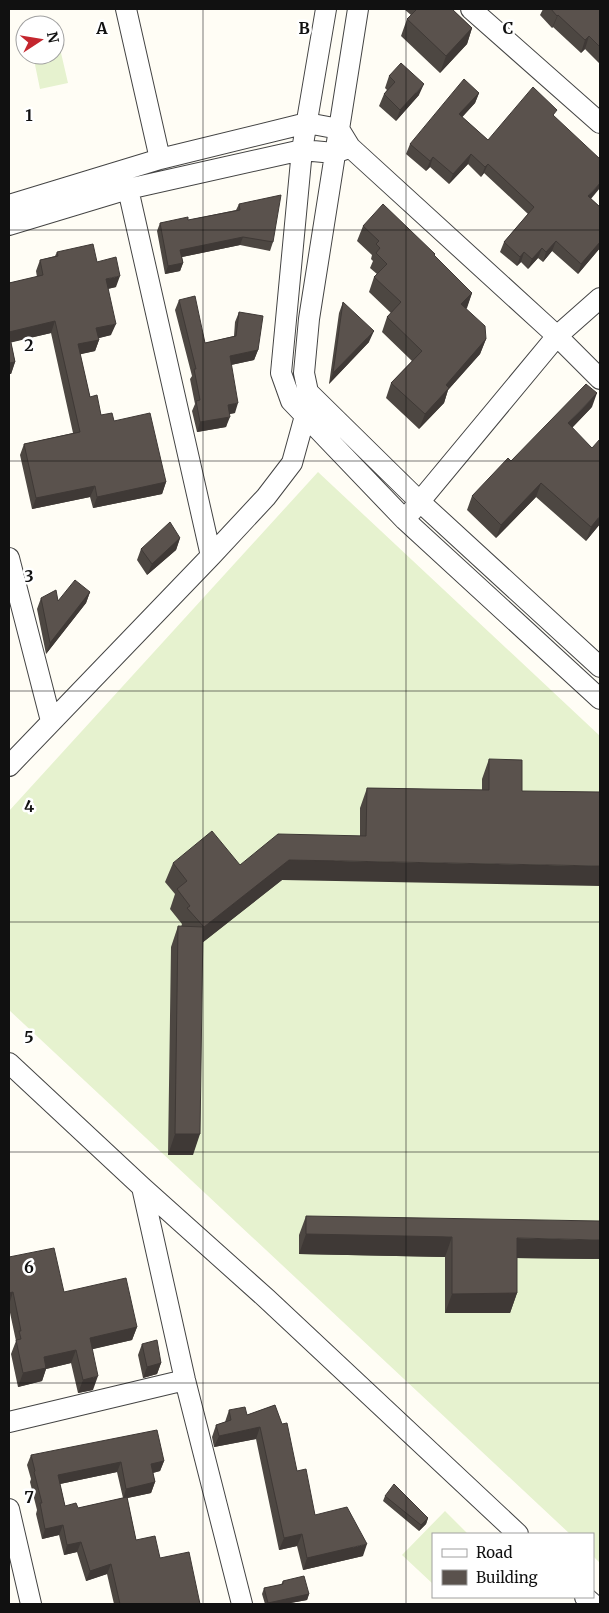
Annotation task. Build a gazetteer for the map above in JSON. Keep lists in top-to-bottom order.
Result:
{
  "legend": ["Road", "Building"],
  "north": "right",
  "grid": {
    "columns": ["A", "B", "C"],
    "rows": [
      "1",
      "2",
      "3",
      "4",
      "5",
      "6",
      "7"
    ]
  }
}
